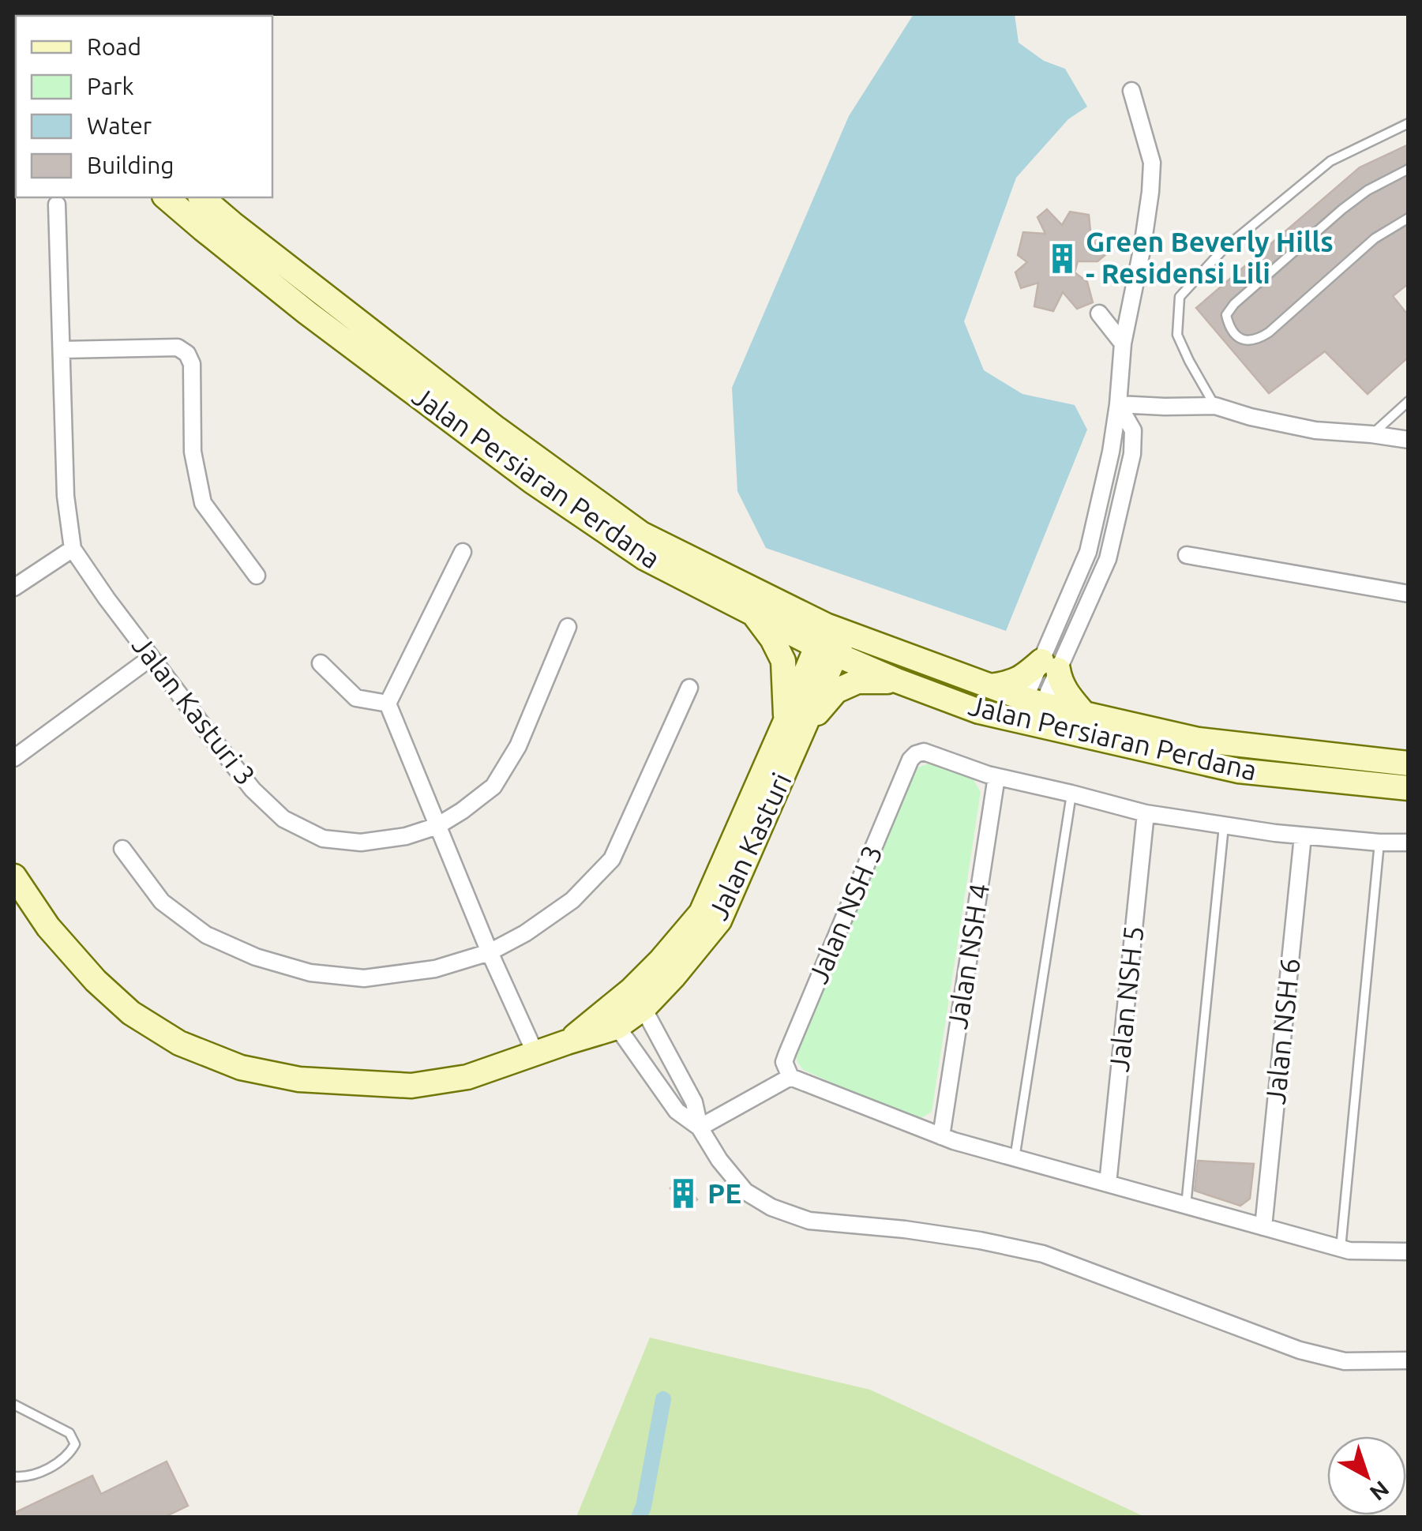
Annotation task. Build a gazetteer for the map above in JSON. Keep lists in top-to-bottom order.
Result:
{
  "streets": {
    "main road": ["Jalan Persiaran Perdana", "Jalan Kasturi"],
    "street": [
      "Jalan Kasturi 3",
      "Jalan NSH 3",
      "Jalan NSH 4",
      "Jalan NSH 5",
      "Jalan NSH 6"
    ]
  },
  "crossings": [
    ["Jalan Persiaran Perdana", "Jalan Kasturi"],
    ["Jalan NSH 3", "Jalan NSH 4"]
  ],
  "places": {
    "building": ["Green Beverly Hills - Residensi Lili", "PE"]
  },
  "legend": [
    "Road",
    "Park",
    "Water",
    "Building"
  ],
  "north": "bottom right"
}
